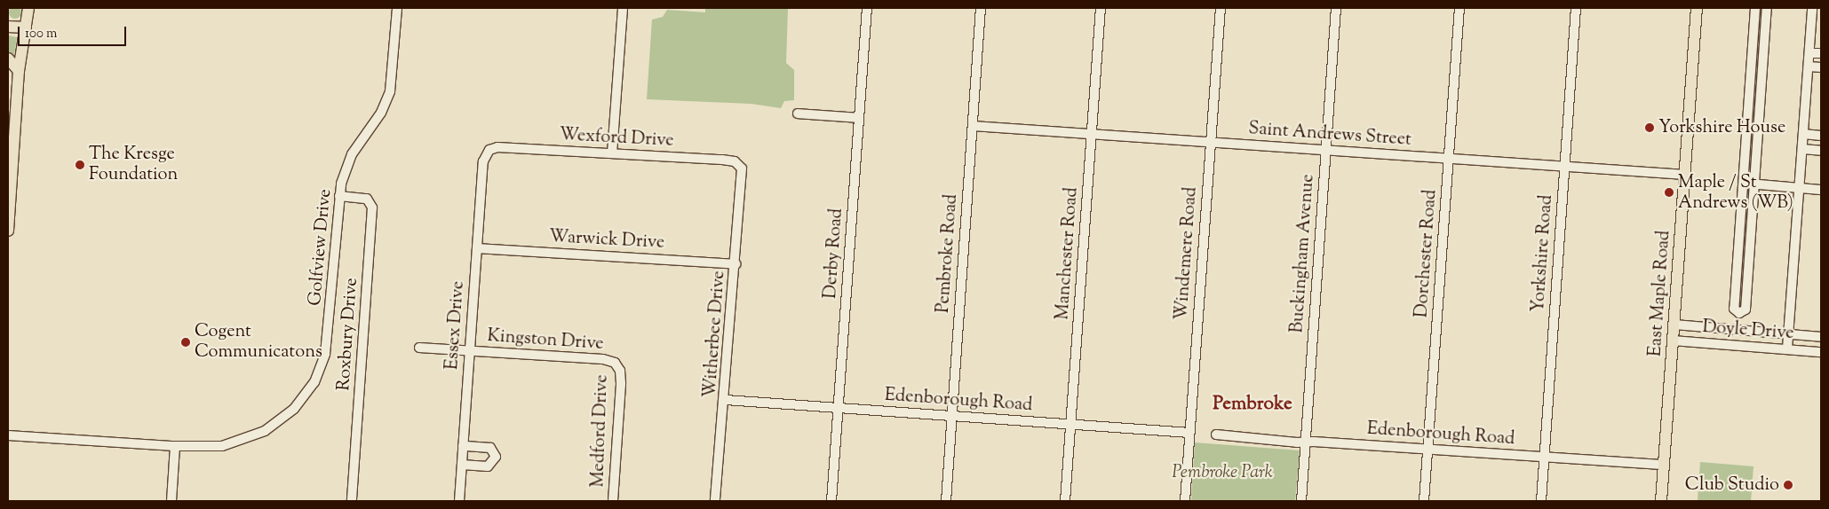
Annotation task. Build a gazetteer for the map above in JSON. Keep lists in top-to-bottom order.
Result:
{
  "streets": {
    "main road": ["East Maple Road"],
    "street": [
      "Saint Andrews Street",
      "Wexford Drive",
      "Warwick Drive",
      "Golfview Drive",
      "Derby Road",
      "Pembroke Road",
      "Manchester Road",
      "Windemere Road",
      "Buckingham Avenue",
      "Dorchester Road",
      "Yorkshire Road",
      "Essex Drive",
      "Doyle Drive",
      "Roxbury Drive",
      "Witherbee Drive",
      "Kingston Drive",
      "Edenborough Road",
      "Medford Drive"
    ]
  },
  "crossings": [
    ["Saint Andrews Street", "Pembroke Road"],
    ["Saint Andrews Street", "Manchester Road"],
    ["Saint Andrews Street", "Windemere Road"],
    ["Saint Andrews Street", "Buckingham Avenue"],
    ["Saint Andrews Street", "Dorchester Road"],
    ["Saint Andrews Street", "Yorkshire Road"],
    ["Saint Andrews Street", "East Maple Road"],
    ["Wexford Drive", "Essex Drive"],
    ["Wexford Drive", "Witherbee Drive"],
    ["Warwick Drive", "Essex Drive"],
    ["Warwick Drive", "Witherbee Drive"],
    ["Golfview Drive", "Roxbury Drive"],
    ["Derby Road", "Edenborough Road"],
    ["Pembroke Road", "Edenborough Road"],
    ["Manchester Road", "Edenborough Road"],
    ["Windemere Road", "Edenborough Road"],
    ["Buckingham Avenue", "Edenborough Road"],
    ["Dorchester Road", "Edenborough Road"],
    ["Yorkshire Road", "Edenborough Road"],
    ["East Maple Road", "Doyle Drive"],
    ["East Maple Road", "Edenborough Road"],
    ["Essex Drive", "Kingston Drive"],
    ["Witherbee Drive", "Edenborough Road"],
    ["Kingston Drive", "Medford Drive"]
  ],
  "districts": ["Pembroke"],
  "parks": ["Pembroke Park"],
  "places": [
    "Yorkshire House",
    "The Kresge Foundation",
    "Maple / St Andrews (WB)",
    "Cogent Communicatons",
    "Club Studio"
  ],
  "scale_bar": "100 m"
}
